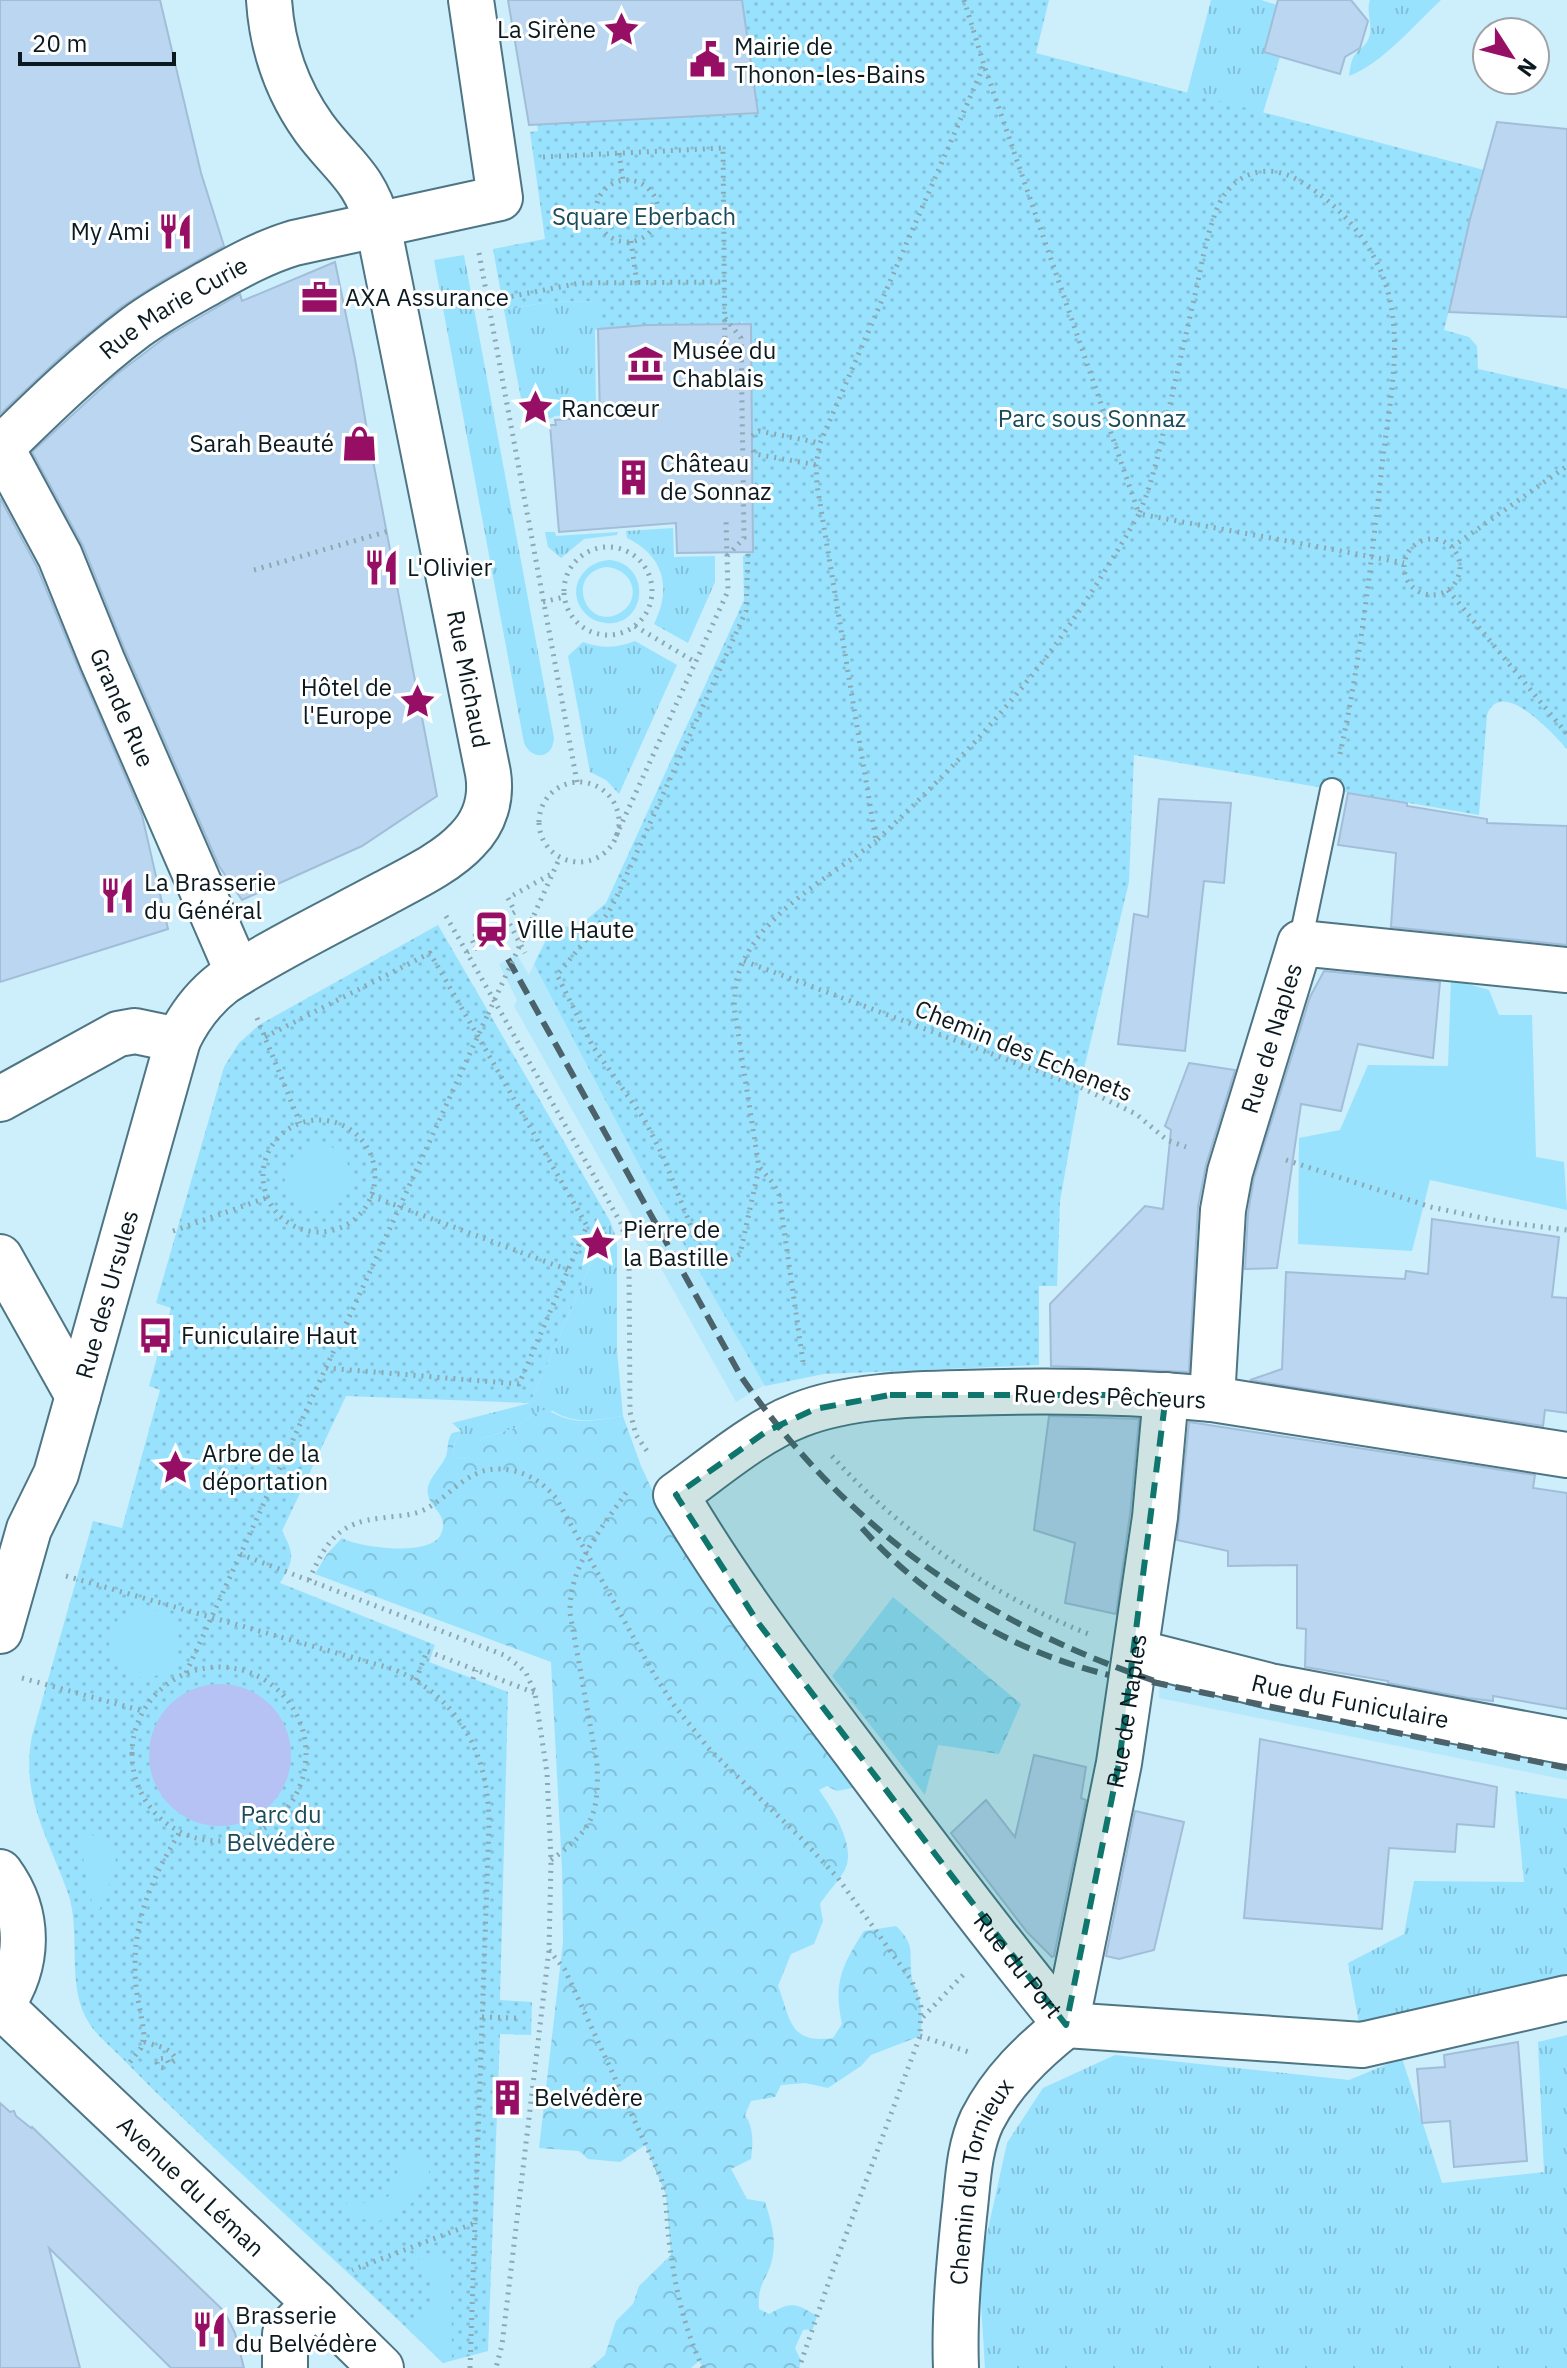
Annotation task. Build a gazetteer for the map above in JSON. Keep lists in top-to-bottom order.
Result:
{
  "streets": {
    "street": [
      "Rue Marie Curie",
      "Rue Michaud",
      "Grande Rue",
      "Rue de Naples",
      "Rue des Ursules",
      "Rue des Pêcheurs",
      "Rue du Funiculaire",
      "Rue du Port",
      "Chemin du Tornieux",
      "Avenue du Léman"
    ],
    "path": ["Chemin des Echenets"]
  },
  "crossings": [
    ["Rue Marie Curie", "Rue Michaud"],
    ["Rue Marie Curie", "Grande Rue"],
    ["Rue Michaud", "Grande Rue"],
    ["Rue Michaud", "Rue des Ursules"],
    ["Grande Rue", "Rue des Ursules"],
    ["Rue de Naples", "Chemin des Echenets"],
    ["Rue de Naples", "Rue des Pêcheurs"],
    ["Rue de Naples", "Rue du Funiculaire"],
    ["Rue de Naples", "Rue du Port"],
    ["Rue de Naples", "Chemin du Tornieux"],
    ["Rue des Pêcheurs", "Rue du Port"],
    ["Rue du Port", "Chemin du Tornieux"]
  ],
  "parks": ["Square Eberbach", "Parc sous Sonnaz", "Parc du Belvédère"],
  "places": {
    "place": [
      "La Sirène",
      "Rancœur",
      "Hôtel de l'Europe",
      "Pierre de la Bastille",
      "Arbre de la déportation"
    ],
    "public building": ["Mairie de Thonon-les-Bains"],
    "restaurant": [
      "My Ami",
      "L'Olivier",
      "La Brasserie du Général",
      "Brasserie du Belvédère"
    ],
    "office": ["AXA Assurance"],
    "museum": ["Musée du Chablais"],
    "shop": ["Sarah Beauté"],
    "building": ["Château de Sonnaz", "Belvédère"],
    "station": ["Ville Haute"],
    "bus stop": ["Funiculaire Haut"]
  },
  "scale_bar": "20 m",
  "north": "bottom right"
}
